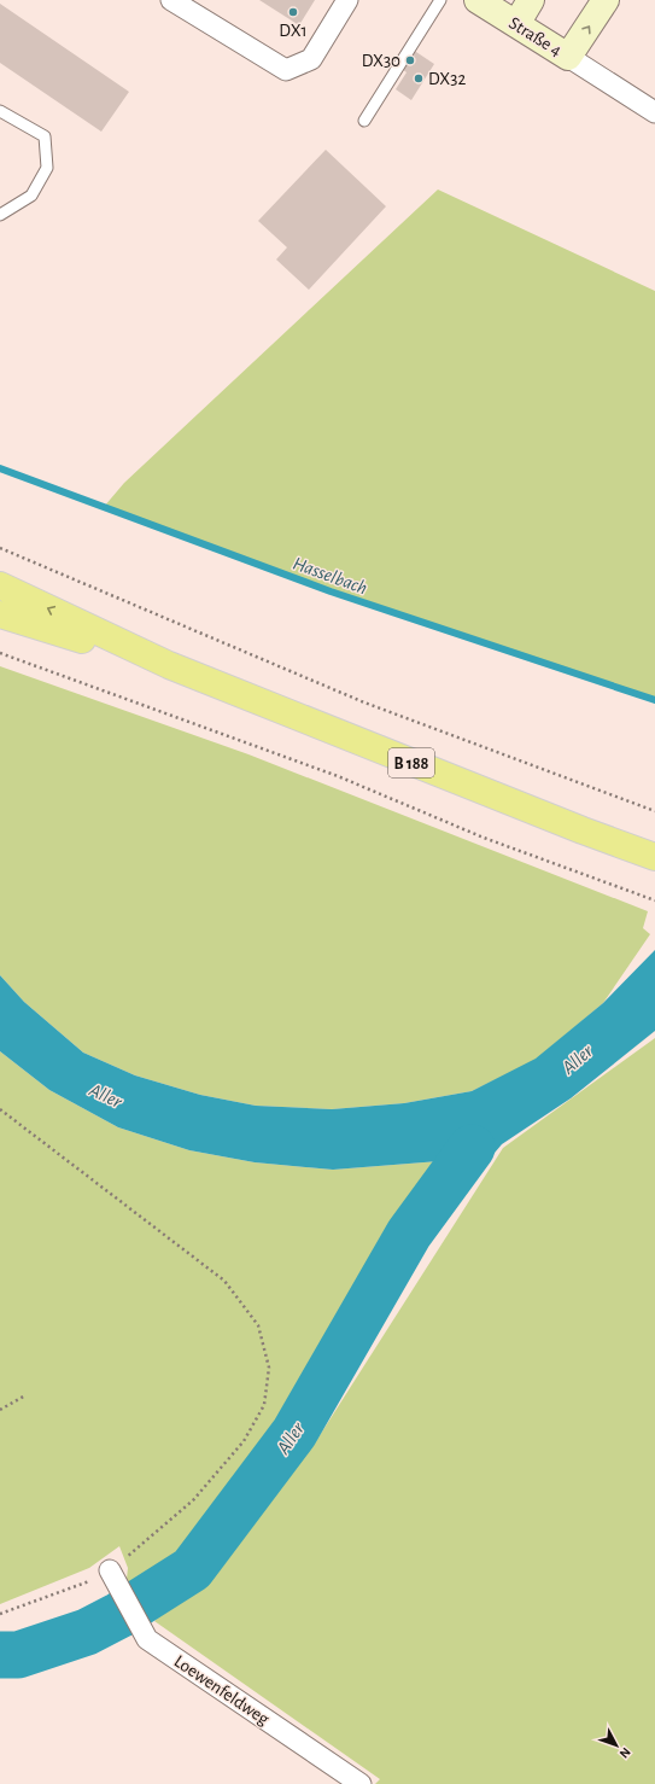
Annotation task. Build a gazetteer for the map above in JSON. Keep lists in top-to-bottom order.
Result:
{
  "streets": {
    "main road": ["B 188"],
    "street": ["Straße 4", "Loewenfeldweg"]
  },
  "water": ["Hasselbach", "Aller"],
  "places": ["DX1", "DX30", "DX32"],
  "north": "bottom right"
}
